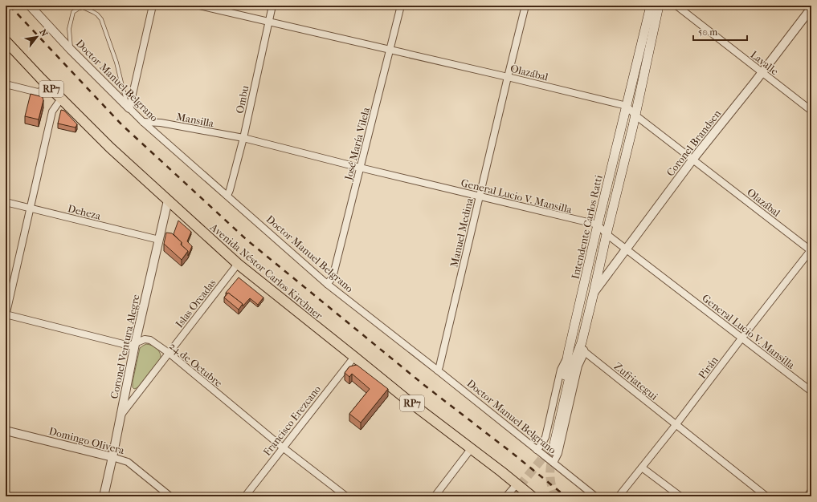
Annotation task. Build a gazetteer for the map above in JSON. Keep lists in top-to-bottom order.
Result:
{
  "streets": {
    "main road": ["RP7", "Intendente Carlos Ratti", "Avenida Néstor Carlos Kirchner"],
    "street": [
      "Lavalle",
      "Olazábal",
      "Doctor Manuel Belgrano",
      "Ombu",
      "Mansilla",
      "Coronel Brandsen",
      "José María Vilela",
      "General Lucio V. Mansilla",
      "Deheza",
      "Manuel Medina",
      "Islas Orcadas",
      "Coronel Ventura Alegre",
      "24 de Octubre",
      "Pirán",
      "Zufriategui",
      "Francisco Erezcano",
      "Domingo Olivera"
    ]
  },
  "crossings": [
    ["Lavalle", "Coronel Brandsen"],
    ["Olazábal", "Ombu"],
    ["Olazábal", "Coronel Brandsen"],
    ["Olazábal", "José María Vilela"],
    ["Olazábal", "Intendente Carlos Ratti"],
    ["Olazábal", "Manuel Medina"],
    ["Olazábal", "Pirán"],
    ["Doctor Manuel Belgrano", "Ombu"],
    ["Doctor Manuel Belgrano", "Mansilla"],
    ["Doctor Manuel Belgrano", "José María Vilela"],
    ["Doctor Manuel Belgrano", "Intendente Carlos Ratti"],
    ["Doctor Manuel Belgrano", "Manuel Medina"],
    ["Ombu", "Mansilla"],
    ["Ombu", "General Lucio V. Mansilla"],
    ["Mansilla", "General Lucio V. Mansilla"],
    ["Coronel Brandsen", "General Lucio V. Mansilla"],
    ["Coronel Brandsen", "Intendente Carlos Ratti"],
    ["José María Vilela", "General Lucio V. Mansilla"],
    ["General Lucio V. Mansilla", "Intendente Carlos Ratti"],
    ["General Lucio V. Mansilla", "Manuel Medina"],
    ["General Lucio V. Mansilla", "Pirán"],
    ["Deheza", "Coronel Ventura Alegre"],
    ["Avenida Néstor Carlos Kirchner", "Islas Orcadas"],
    ["Avenida Néstor Carlos Kirchner", "Coronel Ventura Alegre"],
    ["Avenida Néstor Carlos Kirchner", "Francisco Erezcano"],
    ["Islas Orcadas", "Coronel Ventura Alegre"],
    ["Islas Orcadas", "24 de Octubre"],
    ["Coronel Ventura Alegre", "24 de Octubre"],
    ["Coronel Ventura Alegre", "Domingo Olivera"],
    ["24 de Octubre", "Francisco Erezcano"],
    ["Pirán", "Zufriategui"]
  ],
  "scale_bar": "50 m",
  "north": "top right"
}
